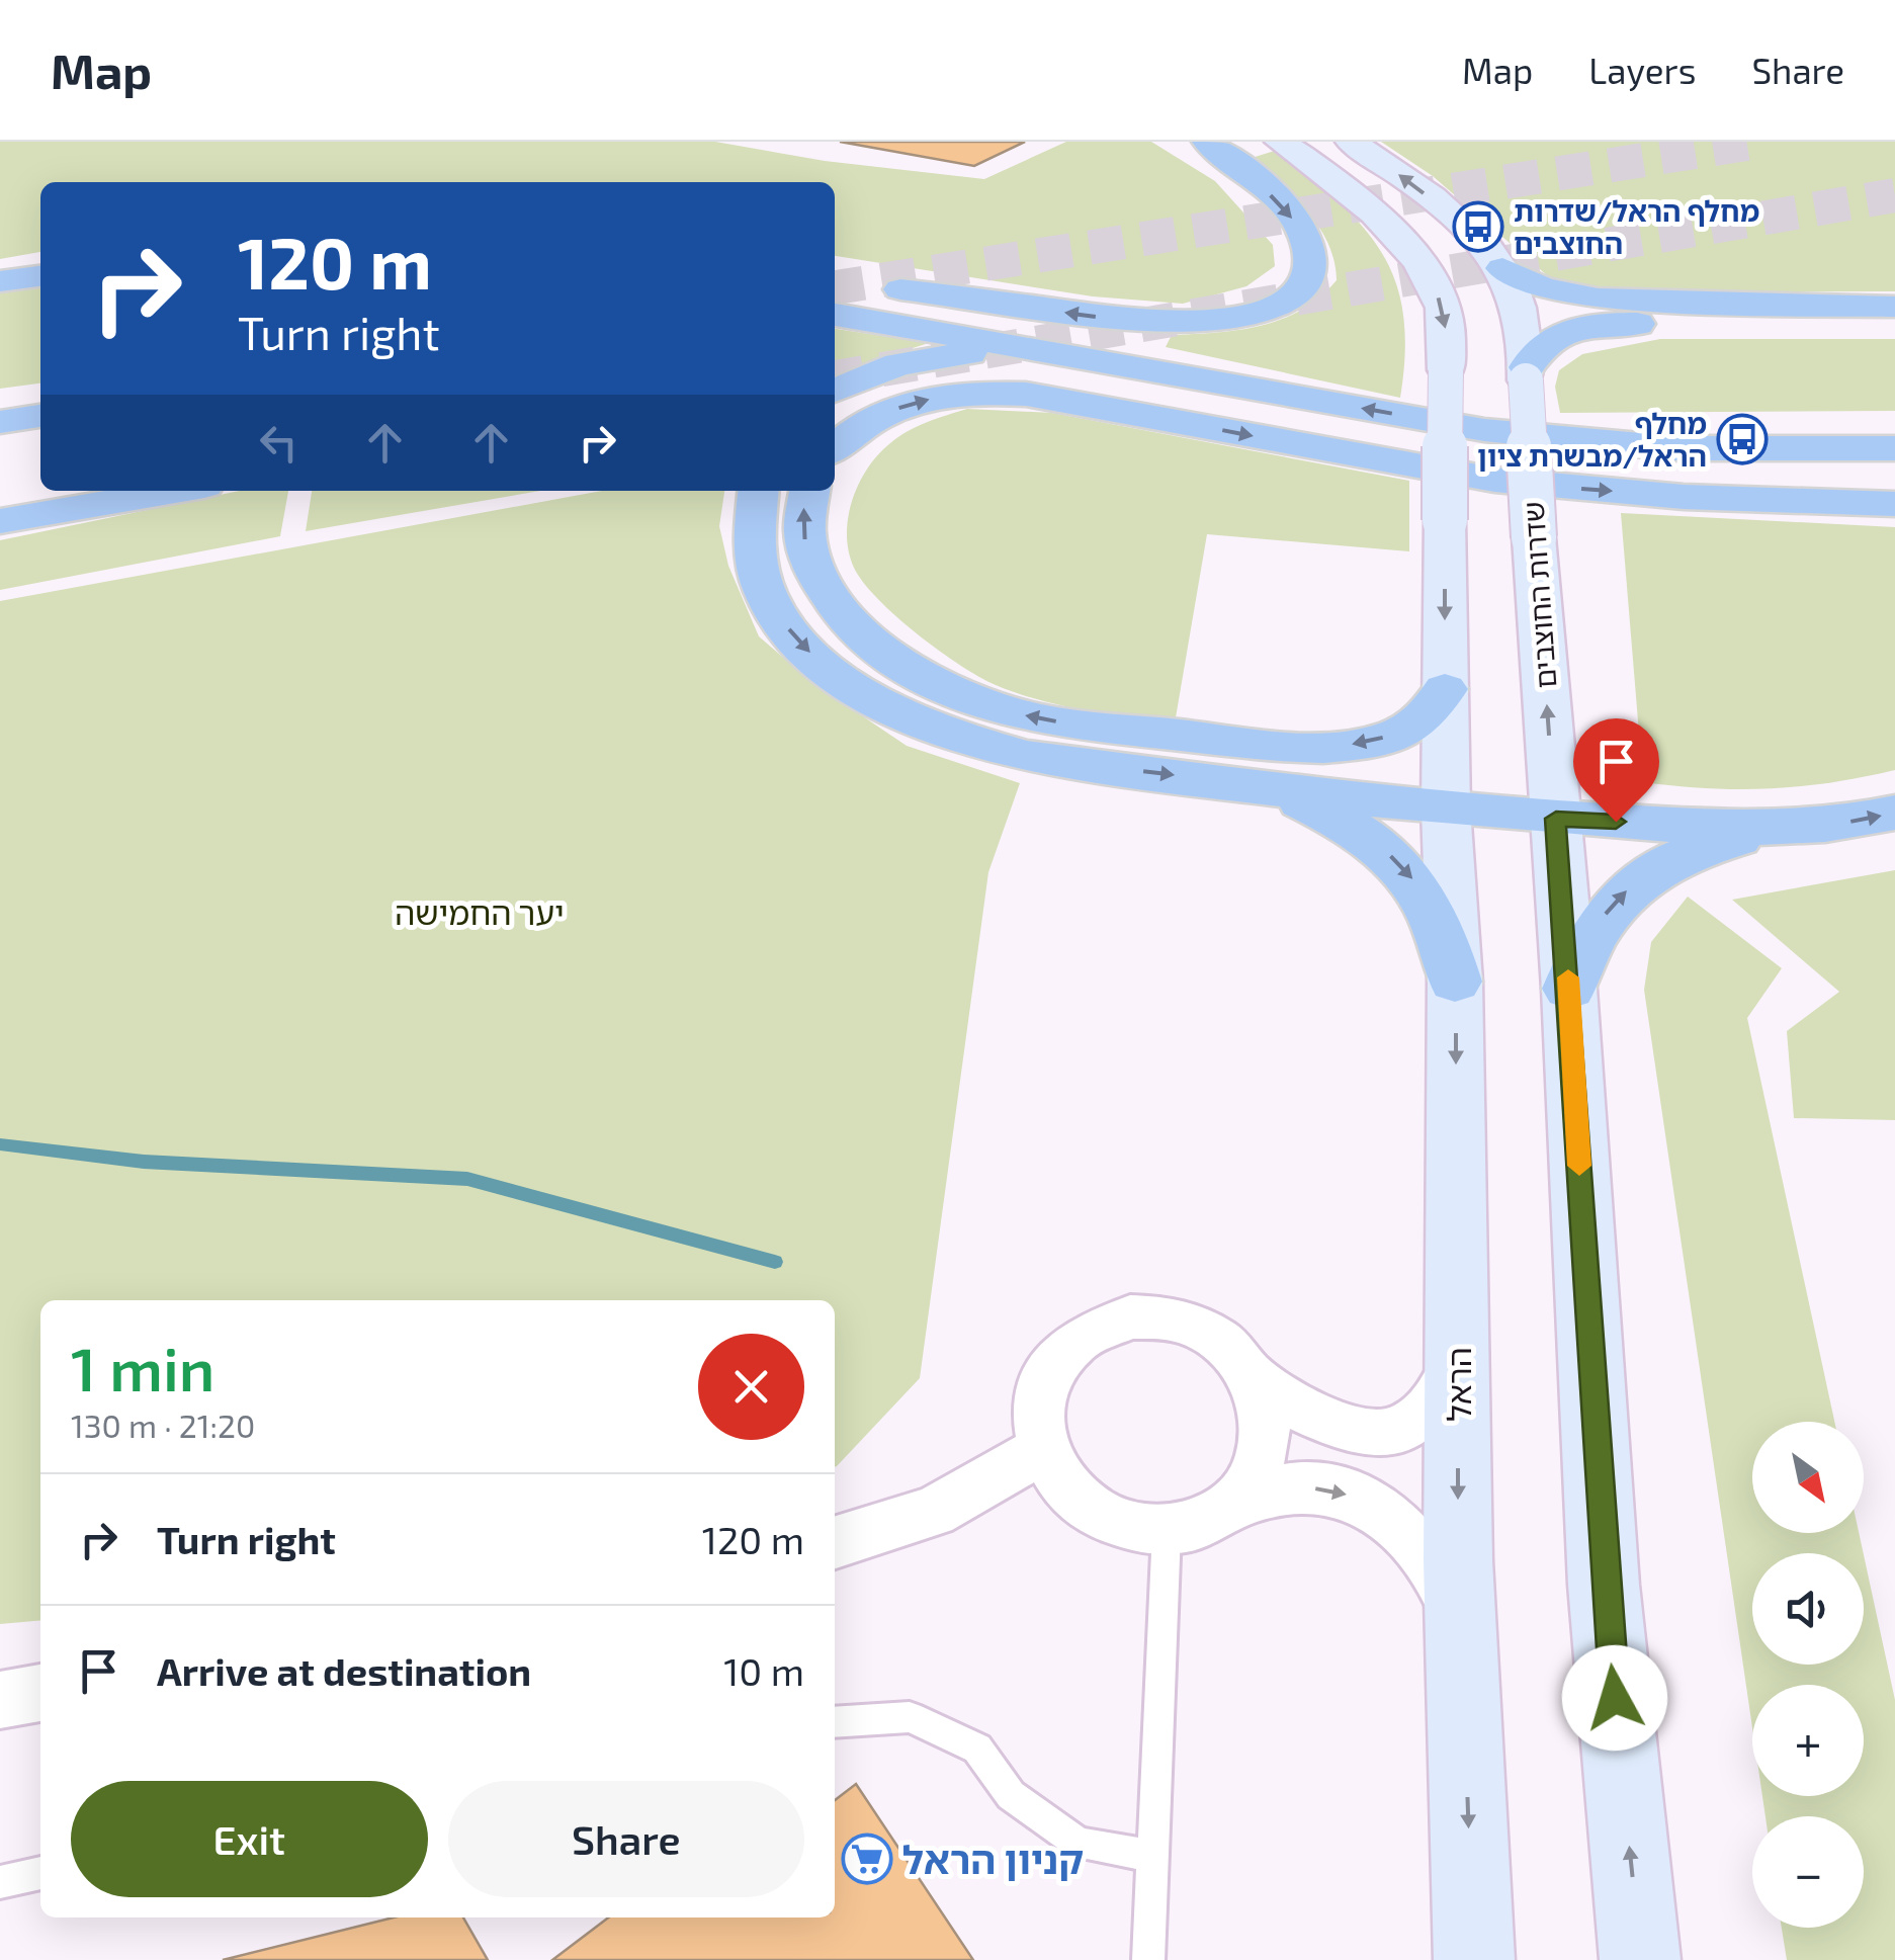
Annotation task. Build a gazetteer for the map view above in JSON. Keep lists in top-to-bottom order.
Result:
{
  "streets": {
    "main road": ["שדרות החוצבים", "הראל"]
  },
  "parks": ["יער החמישה"],
  "places": {
    "bus stop": ["מחלף הראל/שדרות החוצבים", "מחלף הראל/מבשרת ציון"],
    "supermarket": ["קניון הראל"]
  },
  "north": "bottom right",
  "page": {
    "header": "Map",
    "nav": ["Map", "Layers", "Share"],
    "turn": ["120 m", "Turn right"],
    "heading": ["1 min", "130 m · 21:20"],
    "map_buttons": ["+", "−"],
    "list": [
      {
        "name": "Turn right",
        "value": "120 m"
      },
      {
        "name": "Arrive at destination",
        "value": "10 m"
      }
    ],
    "buttons": ["Exit", "Share"]
  }
}
